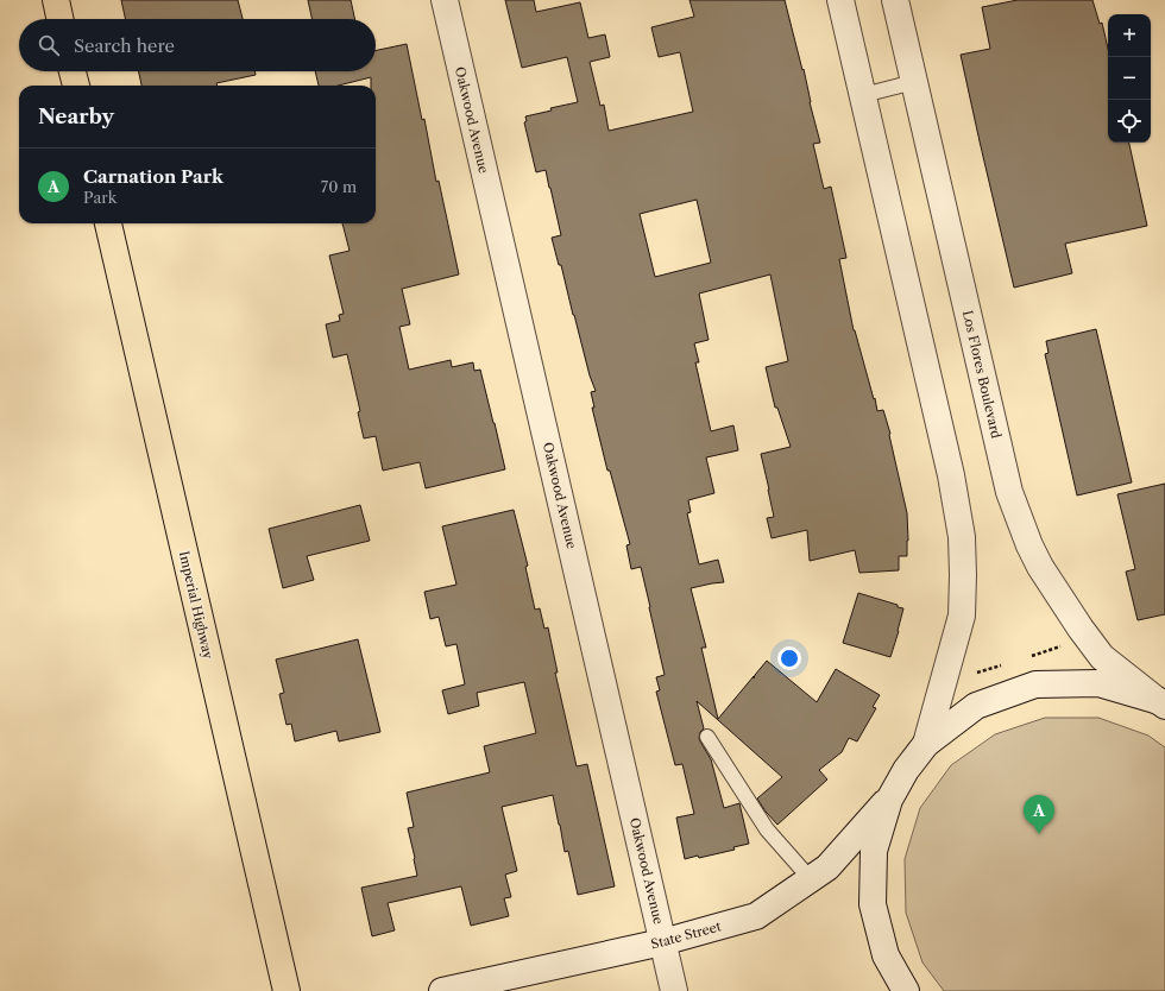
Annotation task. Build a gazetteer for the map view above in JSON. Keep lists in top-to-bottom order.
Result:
{
  "streets": {
    "main road": ["Imperial Highway"],
    "street": ["Oakwood Avenue", "Los Flores Boulevard", "State Street"]
  },
  "crossings": [
    ["Oakwood Avenue", "State Street"]
  ],
  "page": {
    "map_buttons": ["+", "−"],
    "search": "Search here",
    "heading": "Nearby",
    "list": [
      {
        "mark": "A",
        "name": "Carnation Park",
        "note": "Park",
        "value": "70 m"
      }
    ],
    "pins": "A"
  }
}
